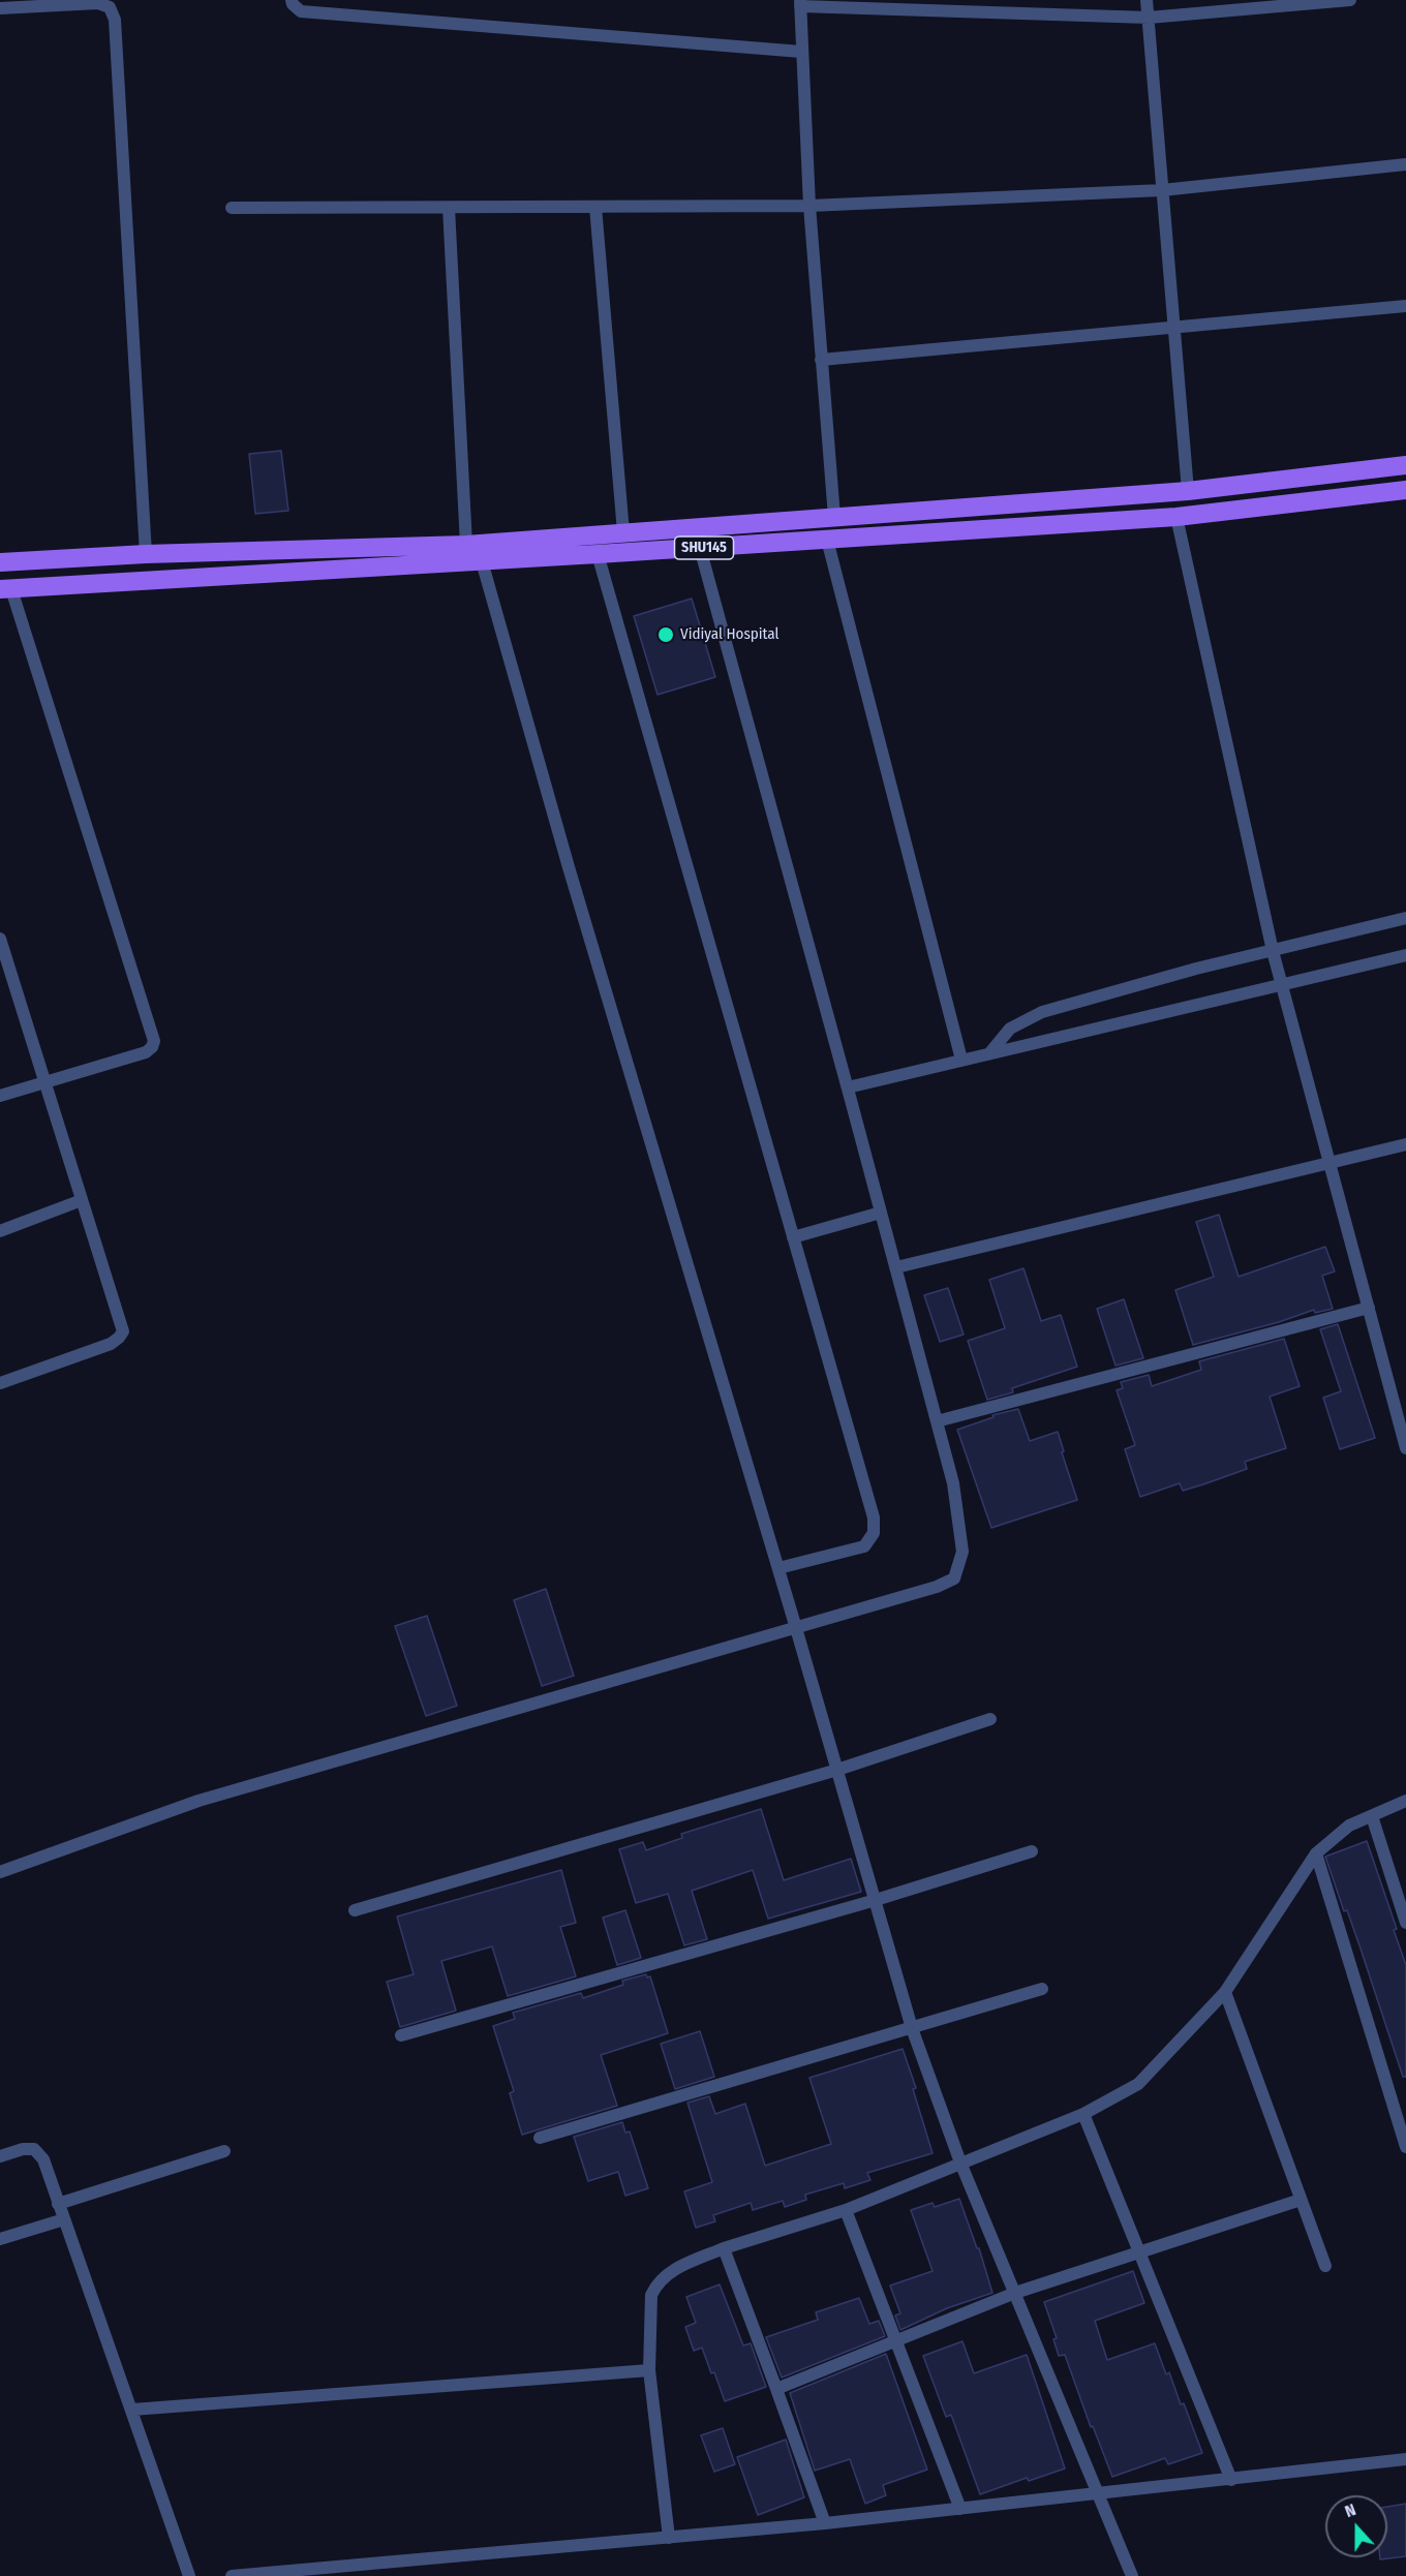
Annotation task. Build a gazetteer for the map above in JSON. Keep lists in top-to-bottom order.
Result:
{
  "streets": {
    "main road": ["SHU145"]
  },
  "places": ["Vidiyal Hospital"],
  "north": "top"
}
